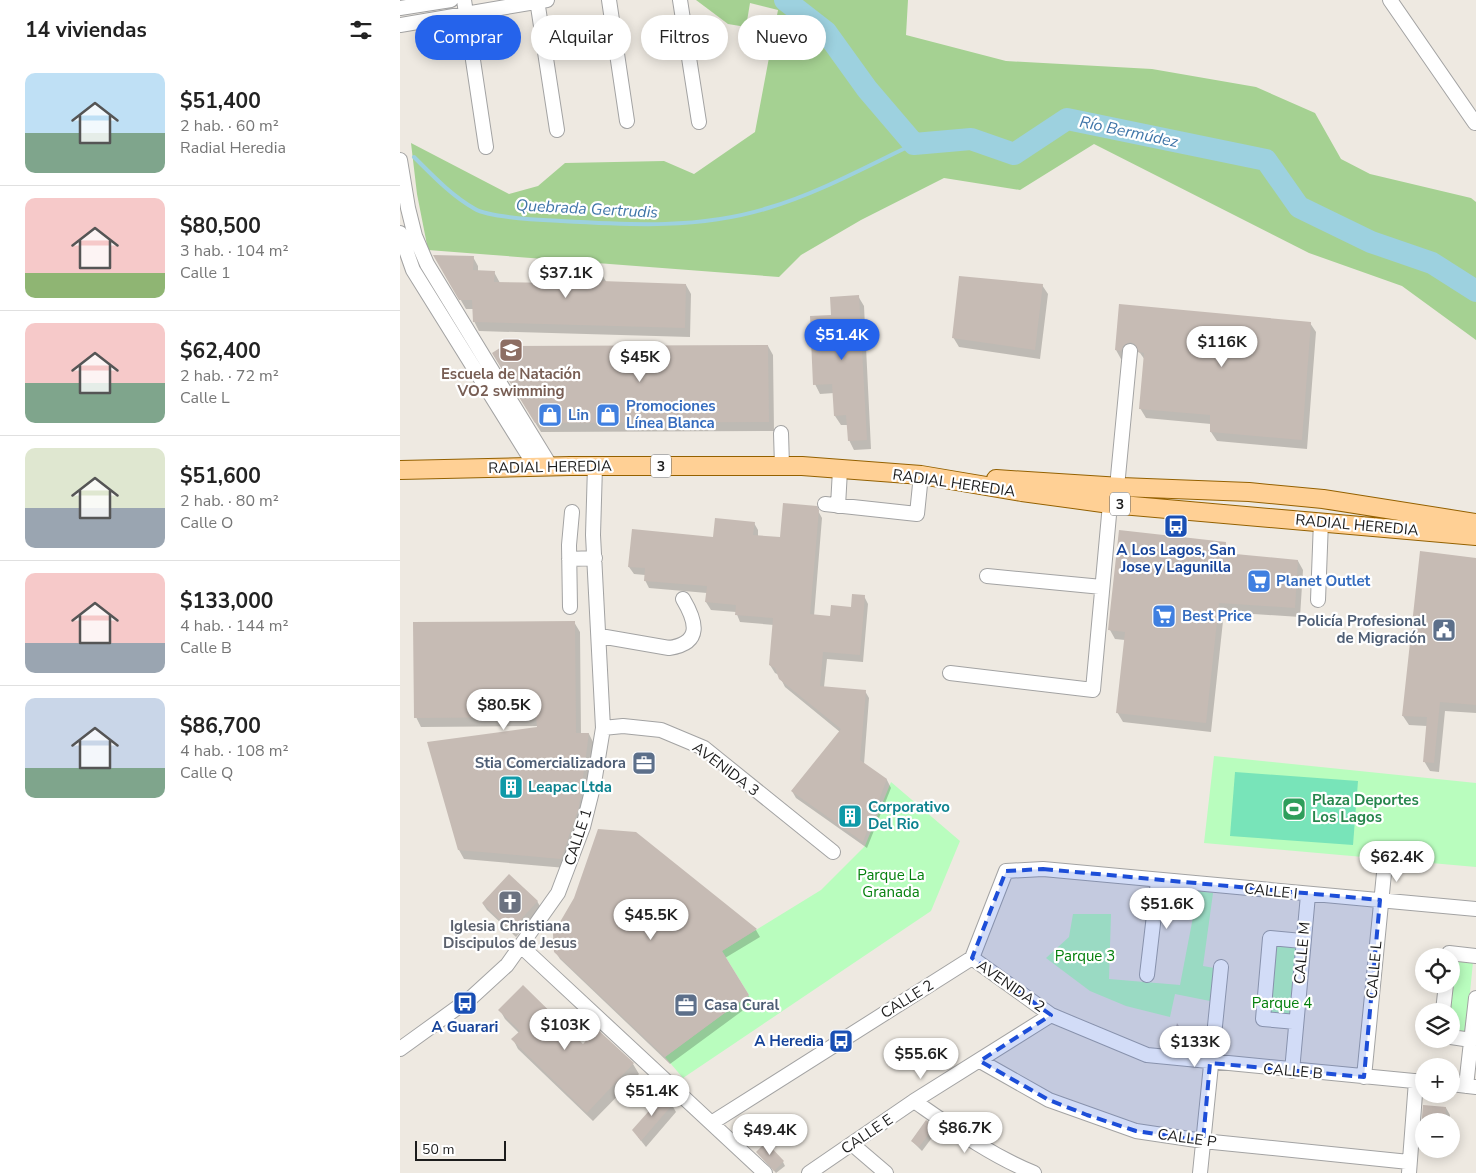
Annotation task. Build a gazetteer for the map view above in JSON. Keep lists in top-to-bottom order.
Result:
{
  "streets": {
    "main road": ["3", "RADIAL HEREDIA"],
    "street": [
      "AVENIDA 3",
      "CALLE 1",
      "CALLE I",
      "CALLE M",
      "CALLE L",
      "AVENIDA 2",
      "CALLE 2",
      "CALLE B",
      "CALLE E",
      "CALLE P"
    ]
  },
  "crossings": [
    ["RADIAL HEREDIA", "CALLE 1"],
    ["AVENIDA 3", "CALLE 1"],
    ["CALLE I", "CALLE M"],
    ["CALLE I", "CALLE L"],
    ["CALLE I", "AVENIDA 2"],
    ["CALLE I", "CALLE 2"],
    ["CALLE M", "CALLE B"],
    ["CALLE L", "CALLE B"],
    ["AVENIDA 2", "CALLE 2"],
    ["AVENIDA 2", "CALLE B"],
    ["AVENIDA 2", "CALLE E"],
    ["CALLE B", "CALLE E"],
    ["CALLE E", "CALLE P"]
  ],
  "water": ["Río Bermúdez", "Quebrada Gertrudis"],
  "parks": ["Parque La Granada", "Parque 3", "Parque 4"],
  "places": {
    "school or university": ["Escuela de Natación VO2 swimming"],
    "shop": ["Lin", "Promociones Línea Blanca"],
    "bus stop": ["A Los Lagos, San Jose y Lagunilla", "A Guarari", "A Heredia"],
    "supermarket": ["Planet Outlet", "Best Price"],
    "public building": ["Policía Profesional de Migración"],
    "office": ["Stia Comercializadora", "Casa Cural"],
    "building": ["Leapac Ltda", "Corporativo Del Rio"],
    "sports": ["Plaza Deportes Los Lagos"],
    "church": ["Iglesia Christiana Discipulos de Jesus"]
  },
  "scale_bar": "50 m",
  "page": {
    "heading": "14 viviendas",
    "chip": [
      "Comprar",
      "Alquilar",
      "Filtros",
      "Nuevo"
    ],
    "list": [
      {
        "name": "$51,400",
        "note": "2 hab. · 60 m² · Radial Heredia"
      },
      {
        "name": "$80,500",
        "note": "3 hab. · 104 m² · Calle 1"
      },
      {
        "name": "$62,400",
        "note": "2 hab. · 72 m² · Calle L"
      },
      {
        "name": "$51,600",
        "note": "2 hab. · 80 m² · Calle O"
      },
      {
        "name": "$133,000",
        "note": "4 hab. · 144 m² · Calle B"
      },
      {
        "name": "$86,700",
        "note": "4 hab. · 108 m² · Calle Q"
      }
    ],
    "price": [
      "$37.1K",
      "$51.4K",
      "$116K",
      "$45K",
      "$80.5K",
      "$62.4K",
      "$51.6K",
      "$45.5K",
      "$103K",
      "$133K",
      "$55.6K",
      "$51.4K",
      "$86.7K",
      "$49.4K"
    ],
    "map_buttons": ["+", "−"],
    "scale": "50 m"
  }
}
